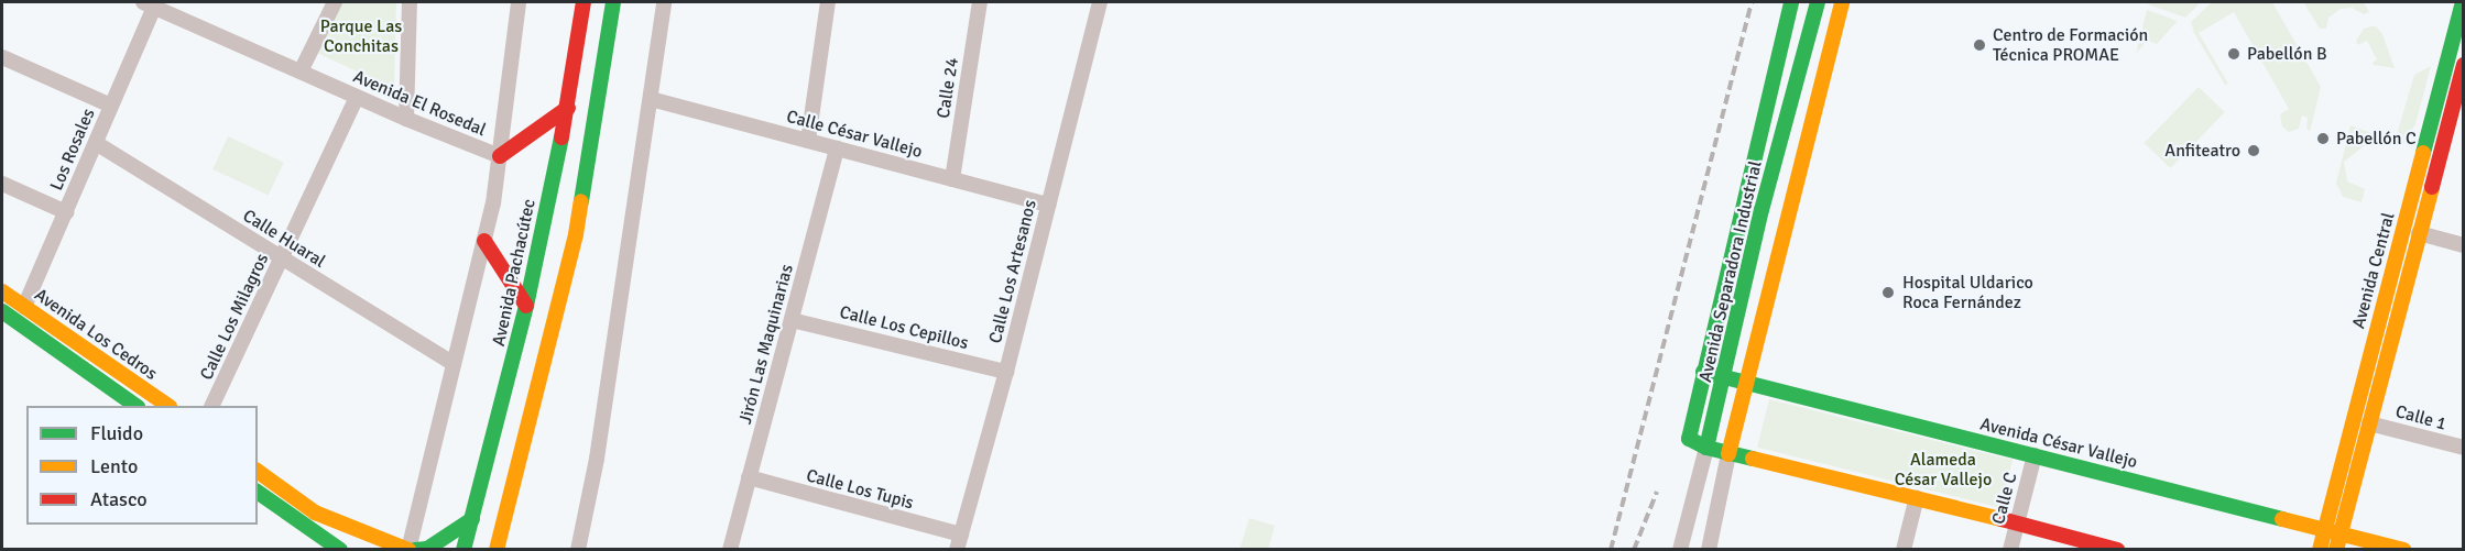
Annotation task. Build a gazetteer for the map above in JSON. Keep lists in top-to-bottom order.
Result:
{
  "streets": {
    "main road": [
      "Avenida Central",
      "Avenida Separadora Industrial",
      "Avenida Pachacútec",
      "Avenida Los Cedros",
      "Avenida César Vallejo"
    ],
    "street": [
      "Calle 24",
      "Avenida El Rosedal",
      "Calle César Vallejo",
      "Los Rosales",
      "Calle Huaral",
      "Calle Los Artesanos",
      "Calle Los Milagros",
      "Calle Los Cepillos",
      "Jirón Las Maquinarias",
      "Calle 1",
      "Calle Los Tupis",
      "Calle C"
    ]
  },
  "crossings": [
    ["Calle 24", "Calle César Vallejo"],
    ["Avenida El Rosedal", "Los Rosales"],
    ["Avenida El Rosedal", "Avenida Pachacútec"],
    ["Avenida El Rosedal", "Calle Los Milagros"],
    ["Calle César Vallejo", "Calle Los Artesanos"],
    ["Calle César Vallejo", "Jirón Las Maquinarias"],
    ["Los Rosales", "Calle Huaral"],
    ["Los Rosales", "Avenida Los Cedros"],
    ["Calle Huaral", "Avenida Pachacútec"],
    ["Calle Huaral", "Calle Los Milagros"],
    ["Avenida Central", "Calle 1"],
    ["Avenida Central", "Avenida César Vallejo"],
    ["Calle Los Artesanos", "Calle Los Cepillos"],
    ["Calle Los Artesanos", "Calle Los Tupis"],
    ["Avenida Separadora Industrial", "Avenida César Vallejo"],
    ["Calle Los Cepillos", "Jirón Las Maquinarias"],
    ["Jirón Las Maquinarias", "Calle Los Tupis"],
    ["Avenida César Vallejo", "Calle C"]
  ],
  "parks": ["Parque Las Conchitas", "Alameda César Vallejo"],
  "places": [
    "Centro de Formación Técnica PROMAE",
    "Pabellón B",
    "Pabellón C",
    "Anfiteatro",
    "Hospital Uldarico Roca Fernández"
  ],
  "legend": ["Fluido", "Lento", "Atasco"]
}
